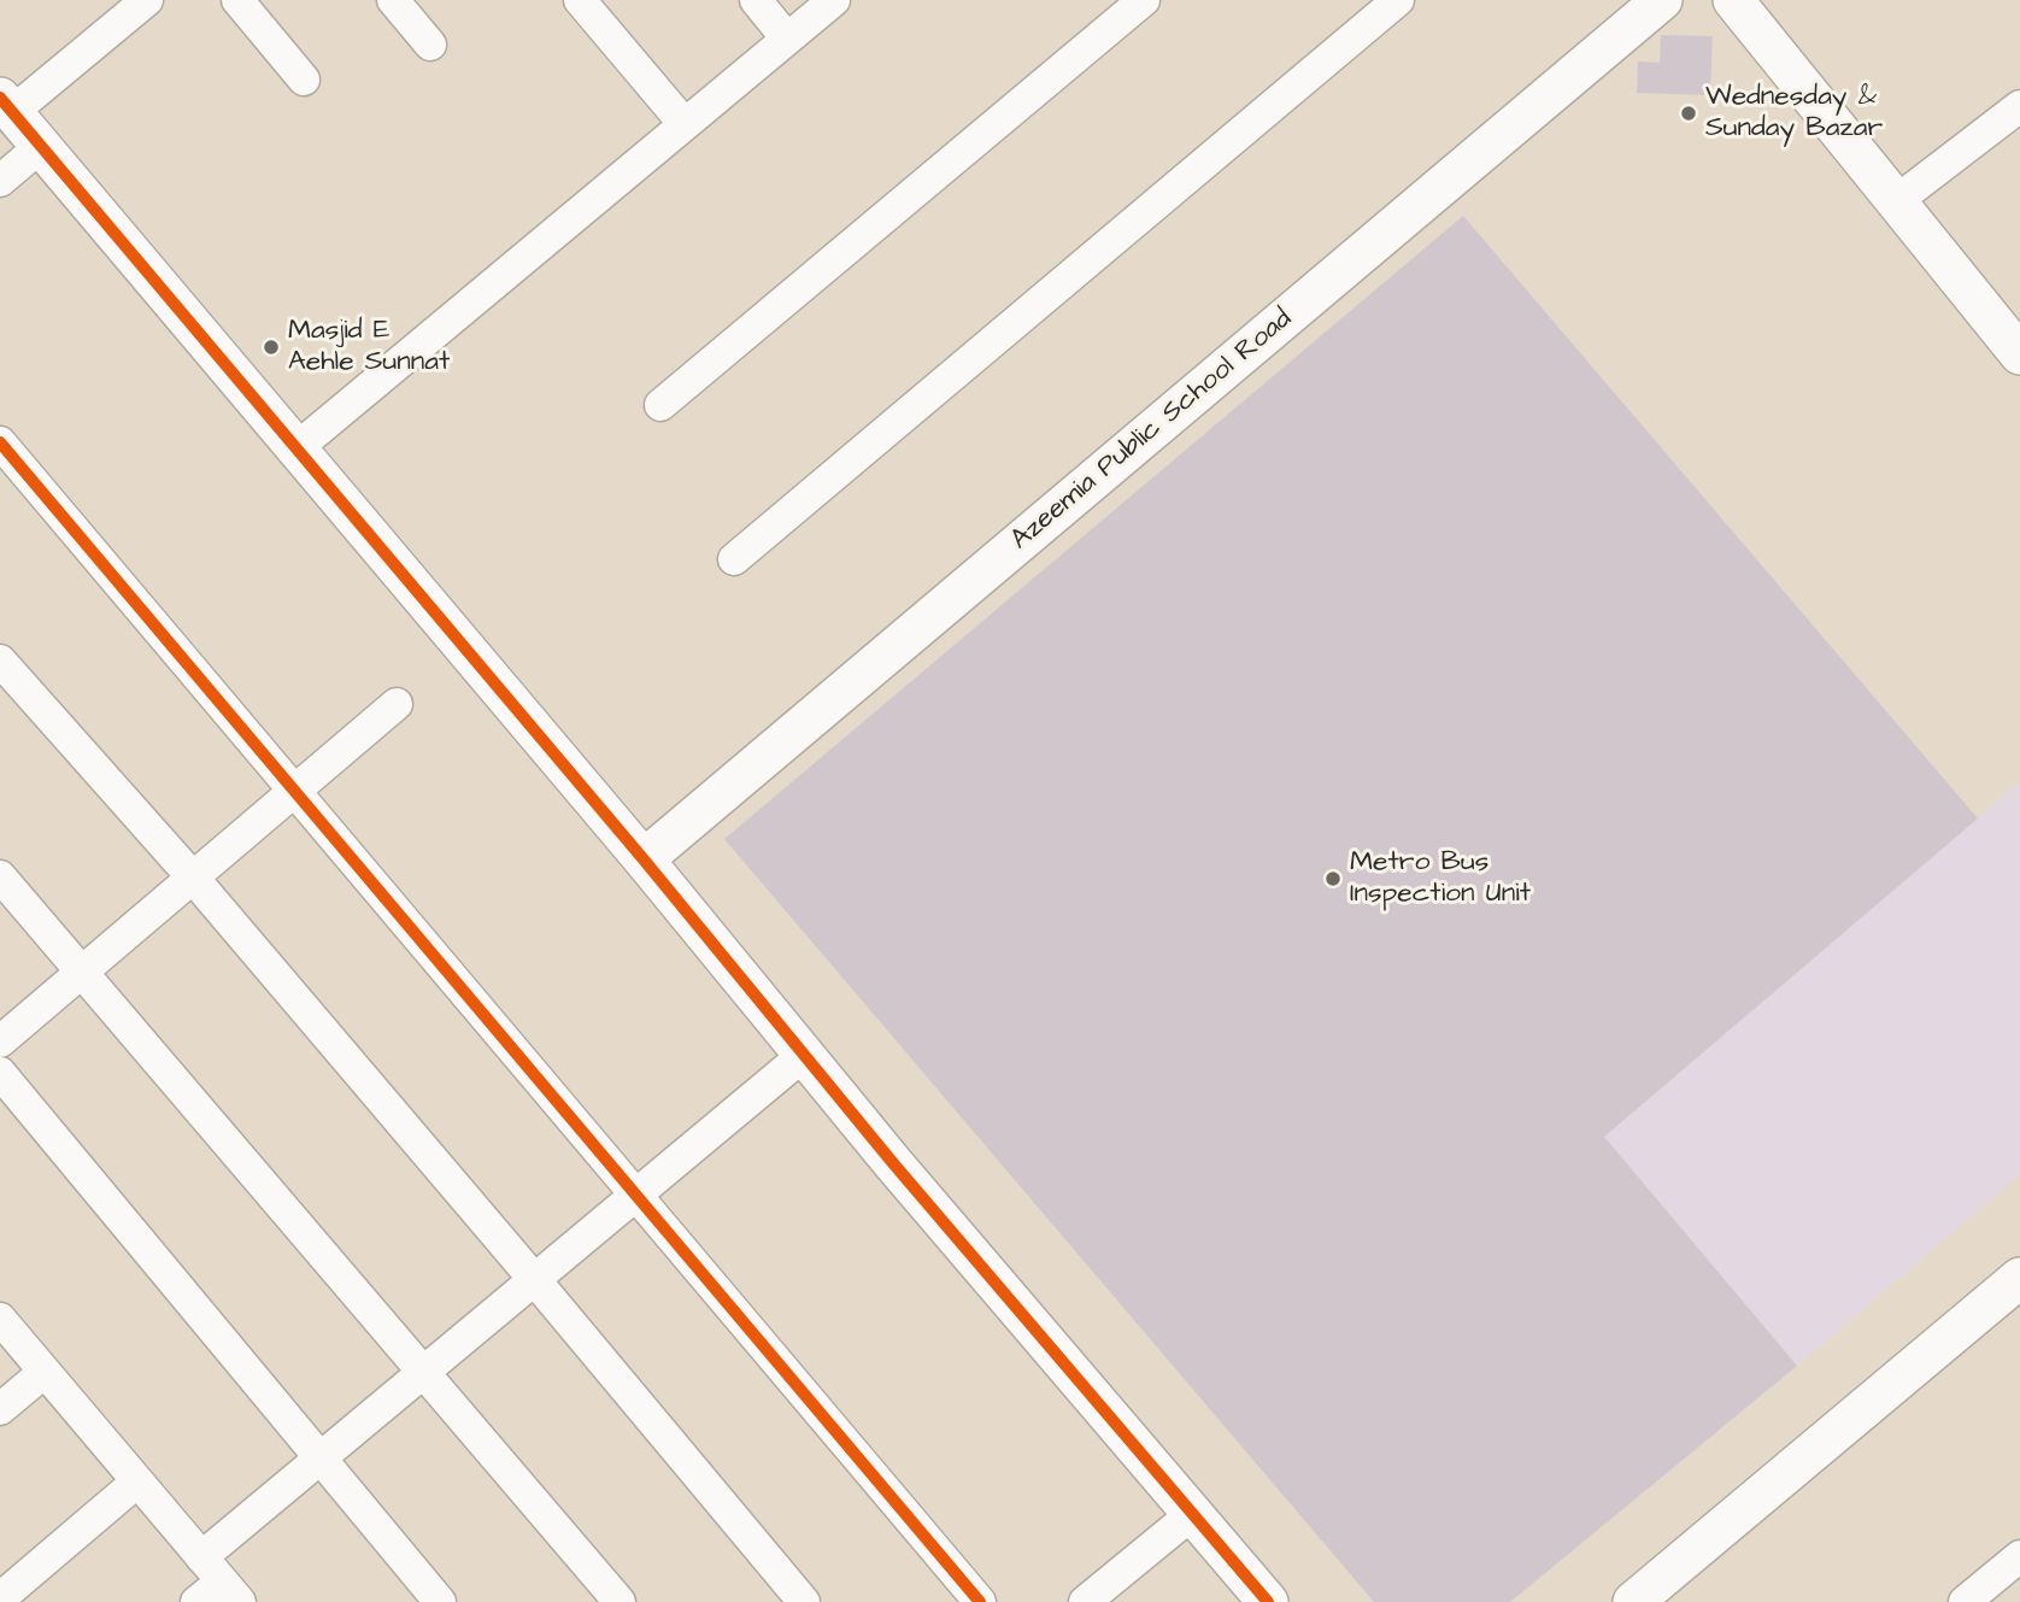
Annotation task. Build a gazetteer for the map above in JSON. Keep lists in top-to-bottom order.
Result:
{
  "streets": {
    "street": ["Azeemia Public School Road"]
  },
  "places": ["Wednesday & Sunday Bazar", "Masjid E Aehle Sunnat", "Metro Bus Inspection Unit"]
}
